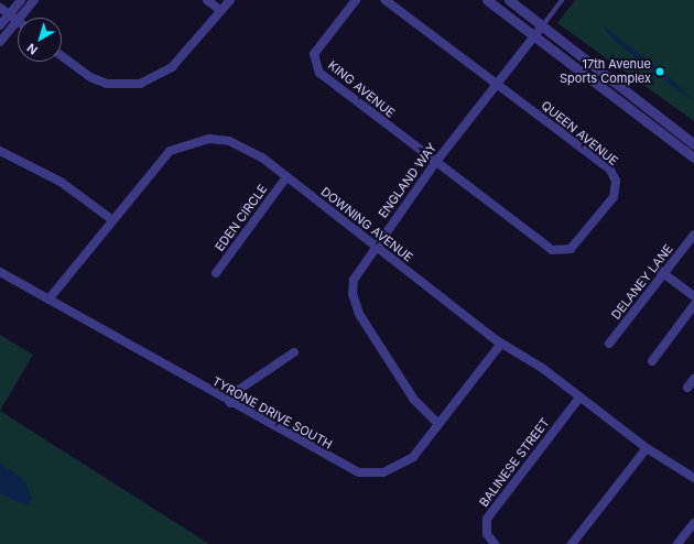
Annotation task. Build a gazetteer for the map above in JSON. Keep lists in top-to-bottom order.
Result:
{
  "streets": {
    "street": [
      "KING AVENUE",
      "QUEEN AVENUE",
      "ENGLAND WAY",
      "EDEN CIRCLE",
      "DOWNING AVENUE",
      "DELANEY LANE",
      "TYRONE DRIVE SOUTH",
      "BALINESE STREET"
    ]
  },
  "crossings": [
    ["KING AVENUE", "QUEEN AVENUE"],
    ["KING AVENUE", "ENGLAND WAY"],
    ["QUEEN AVENUE", "ENGLAND WAY"],
    ["ENGLAND WAY", "DOWNING AVENUE"],
    ["ENGLAND WAY", "TYRONE DRIVE SOUTH"],
    ["EDEN CIRCLE", "DOWNING AVENUE"],
    ["DOWNING AVENUE", "TYRONE DRIVE SOUTH"],
    ["DOWNING AVENUE", "BALINESE STREET"]
  ],
  "places": ["17th Avenue Sports Complex"],
  "north": "bottom left"
}
